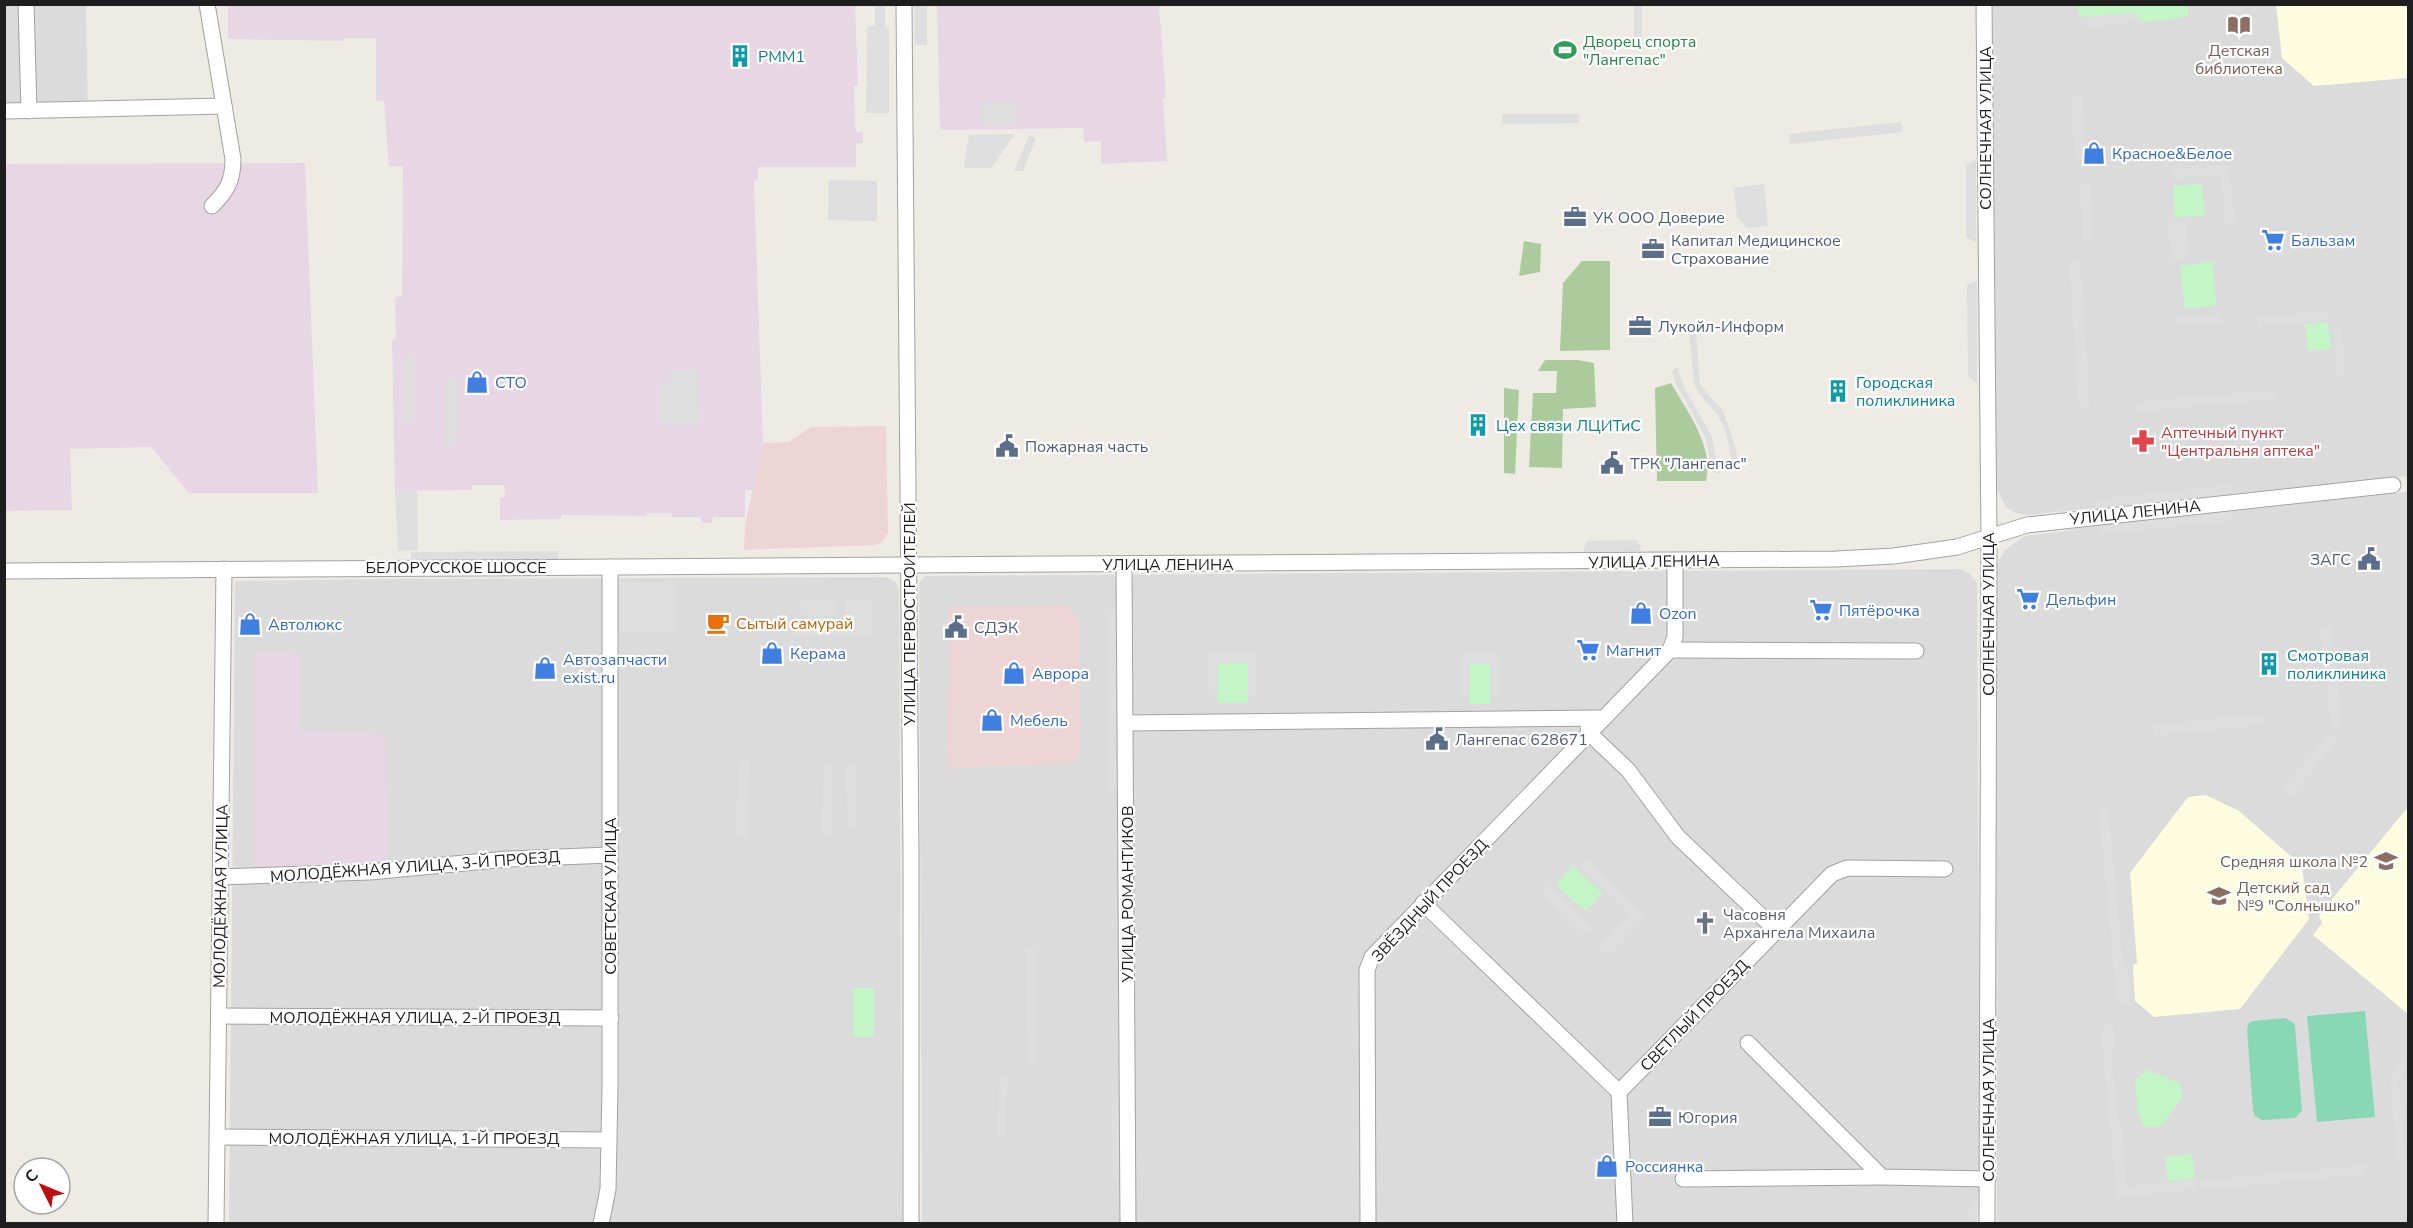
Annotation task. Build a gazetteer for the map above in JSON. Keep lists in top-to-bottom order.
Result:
{
  "streets": {
    "street": [
      "СОЛНЕЧНАЯ УЛИЦА",
      "УЛИЦА ЛЕНИНА",
      "БЕЛОРУССКОЕ ШОССЕ",
      "УЛИЦА ПЕРВОСТРОИТЕЛЕЙ",
      "МОЛОДЁЖНАЯ УЛИЦА, 3-Й ПРОЕЗД",
      "УЛИЦА РОМАНТИКОВ",
      "МОЛОДЁЖНАЯ УЛИЦА",
      "СОВЕТСКАЯ УЛИЦА",
      "ЗВЁЗДНЫЙ ПРОЕЗД",
      "СВЕТЛЫЙ ПРОЕЗД",
      "МОЛОДЁЖНАЯ УЛИЦА, 2-Й ПРОЕЗД",
      "МОЛОДЁЖНАЯ УЛИЦА, 1-Й ПРОЕЗД"
    ]
  },
  "crossings": [
    ["СОЛНЕЧНАЯ УЛИЦА", "УЛИЦА ЛЕНИНА"],
    ["УЛИЦА ЛЕНИНА", "БЕЛОРУССКОЕ ШОССЕ"],
    ["УЛИЦА ЛЕНИНА", "УЛИЦА ПЕРВОСТРОИТЕЛЕЙ"],
    ["УЛИЦА ЛЕНИНА", "УЛИЦА РОМАНТИКОВ"],
    ["БЕЛОРУССКОЕ ШОССЕ", "УЛИЦА ПЕРВОСТРОИТЕЛЕЙ"],
    ["БЕЛОРУССКОЕ ШОССЕ", "МОЛОДЁЖНАЯ УЛИЦА"],
    ["БЕЛОРУССКОЕ ШОССЕ", "СОВЕТСКАЯ УЛИЦА"],
    ["МОЛОДЁЖНАЯ УЛИЦА, 3-Й ПРОЕЗД", "МОЛОДЁЖНАЯ УЛИЦА"],
    ["МОЛОДЁЖНАЯ УЛИЦА, 3-Й ПРОЕЗД", "СОВЕТСКАЯ УЛИЦА"],
    ["МОЛОДЁЖНАЯ УЛИЦА", "МОЛОДЁЖНАЯ УЛИЦА, 2-Й ПРОЕЗД"],
    ["МОЛОДЁЖНАЯ УЛИЦА", "МОЛОДЁЖНАЯ УЛИЦА, 1-Й ПРОЕЗД"],
    ["СОВЕТСКАЯ УЛИЦА", "МОЛОДЁЖНАЯ УЛИЦА, 2-Й ПРОЕЗД"],
    ["СОВЕТСКАЯ УЛИЦА", "МОЛОДЁЖНАЯ УЛИЦА, 1-Й ПРОЕЗД"]
  ],
  "places": {
    "library": ["Детская библиотека"],
    "sports": ["Дворец спорта \"Лангепас\""],
    "building": [
      "РММ1",
      "Городская поликлиника",
      "Цех связи ЛЦИТиС",
      "Смотровая поликлиника"
    ],
    "shop": [
      "Красное&Белое",
      "СТО",
      "Ozon",
      "Автолюкс",
      "Керама",
      "Автозапчасти exist.ru",
      "Аврора",
      "Мебель",
      "Россиянка"
    ],
    "office": [
      "УК ООО Доверие",
      "Капитал Медицинское Страхование",
      "Лукойл-Информ",
      "Югория"
    ],
    "supermarket": [
      "Бальзам",
      "Дельфин",
      "Пятёрочка",
      "Магнит"
    ],
    "pharmacy": ["Аптечный пункт \"Центральня аптека\""],
    "public building": [
      "Пожарная часть",
      "ТРК \"Лангепас\"",
      "ЗАГС",
      "СДЭК",
      "Лангепас 628671"
    ],
    "cafe": ["Сытый самурай"],
    "school or university": ["Средняя школа №2", "Детский сад №9 \"Солнышко\""],
    "church": ["Часовня Архангела Михаила"]
  },
  "north": "top left"
}
